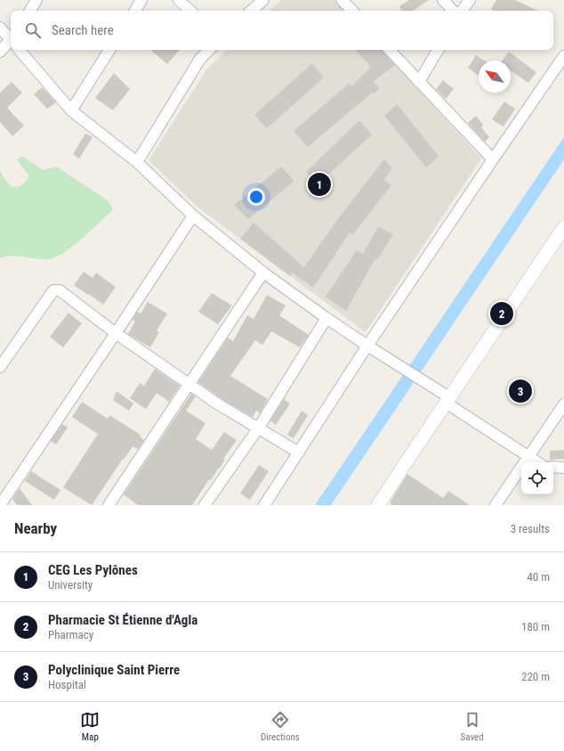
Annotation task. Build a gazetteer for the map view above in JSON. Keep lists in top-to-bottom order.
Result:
{
  "north": "top left",
  "page": {
    "search": "Search here",
    "pins": ["1", "2", "3"],
    "heading": ["Nearby", "3 results"],
    "list": [
      {
        "mark": "1",
        "name": "CEG Les Pylônes",
        "note": "University",
        "value": "40 m"
      },
      {
        "mark": "2",
        "name": "Pharmacie St Étienne d'Agla",
        "note": "Pharmacy",
        "value": "180 m"
      },
      {
        "mark": "3",
        "name": "Polyclinique Saint Pierre",
        "note": "Hospital",
        "value": "220 m"
      }
    ],
    "nav": ["Map", "Directions", "Saved"]
  }
}
